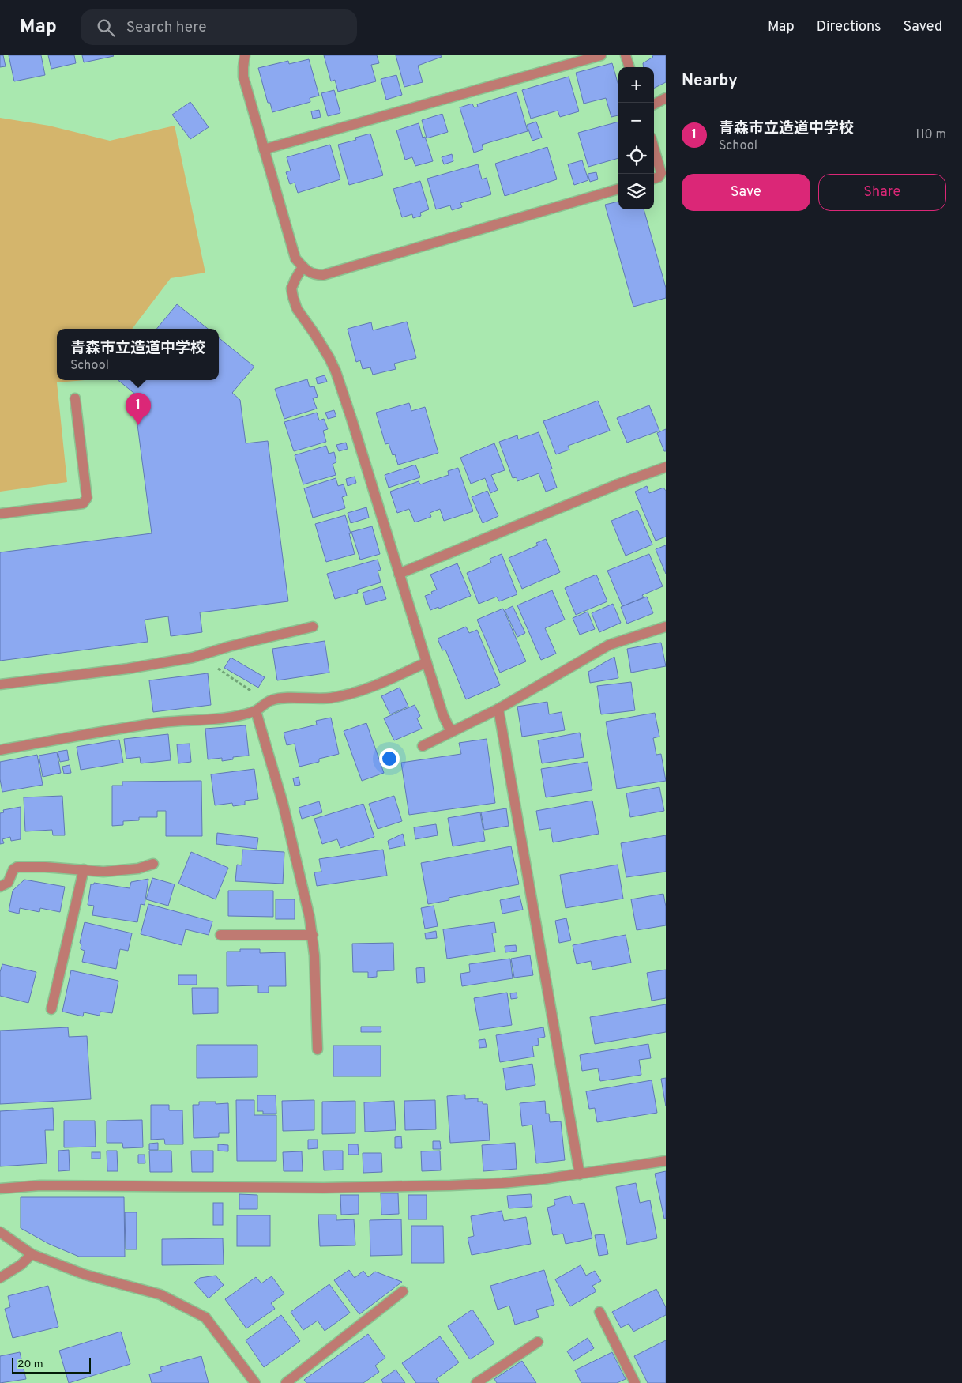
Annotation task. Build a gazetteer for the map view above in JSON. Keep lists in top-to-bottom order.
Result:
{
  "scale_bar": "20 m",
  "page": {
    "header": "Map",
    "search": "Search here",
    "nav": ["Map", "Directions", "Saved"],
    "heading": "Nearby",
    "map_buttons": ["+", "−"],
    "list": [
      {
        "mark": "1",
        "name": "青森市立造道中学校",
        "note": "School",
        "value": "110 m"
      }
    ],
    "buttons": ["Save", "Share"],
    "popup": ["青森市立造道中学校", "School"],
    "pins": "1",
    "scale": "20 m"
  }
}
